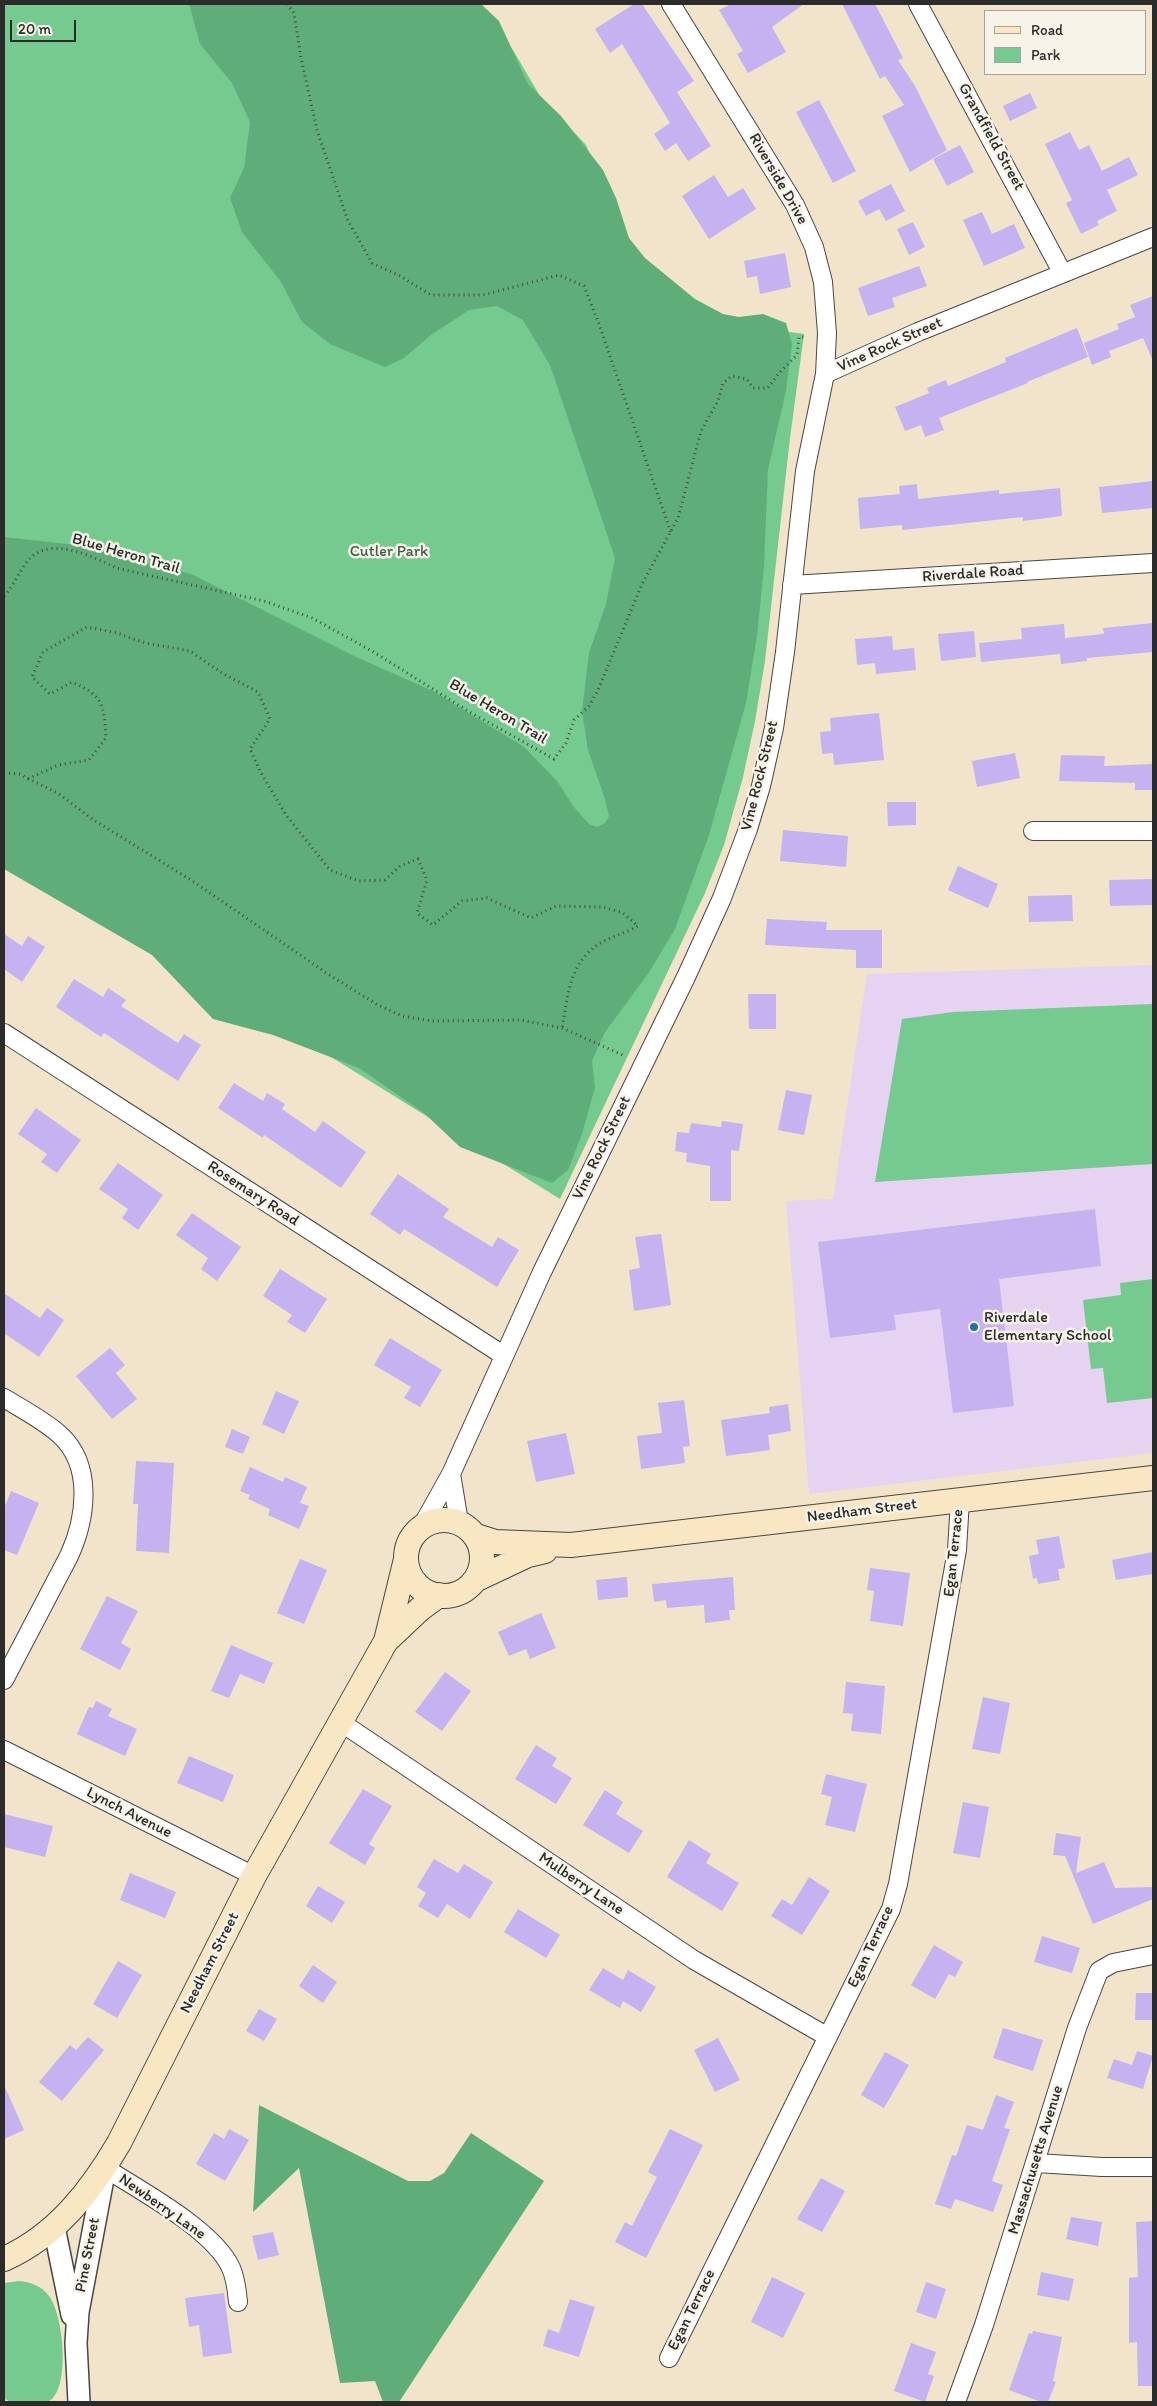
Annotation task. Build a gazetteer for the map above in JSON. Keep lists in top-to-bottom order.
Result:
{
  "streets": {
    "main road": ["Needham Street"],
    "street": [
      "Grandfield Street",
      "Riverside Drive",
      "Vine Rock Street",
      "Riverdale Road",
      "Rosemary Road",
      "Egan Terrace",
      "Lynch Avenue",
      "Mulberry Lane",
      "Massachusetts Avenue",
      "Newberry Lane",
      "Pine Street"
    ],
    "path": ["Blue Heron Trail"]
  },
  "crossings": [
    ["Grandfield Street", "Vine Rock Street"],
    ["Riverside Drive", "Vine Rock Street"],
    ["Vine Rock Street", "Riverdale Road"],
    ["Vine Rock Street", "Rosemary Road"],
    ["Vine Rock Street", "Needham Street"],
    ["Needham Street", "Egan Terrace"],
    ["Needham Street", "Lynch Avenue"],
    ["Needham Street", "Mulberry Lane"],
    ["Needham Street", "Newberry Lane"],
    ["Needham Street", "Pine Street"],
    ["Egan Terrace", "Mulberry Lane"],
    ["Newberry Lane", "Pine Street"]
  ],
  "parks": ["Cutler Park"],
  "places": ["Riverdale Elementary School"],
  "legend": ["Road", "Park"],
  "scale_bar": "20 m"
}
